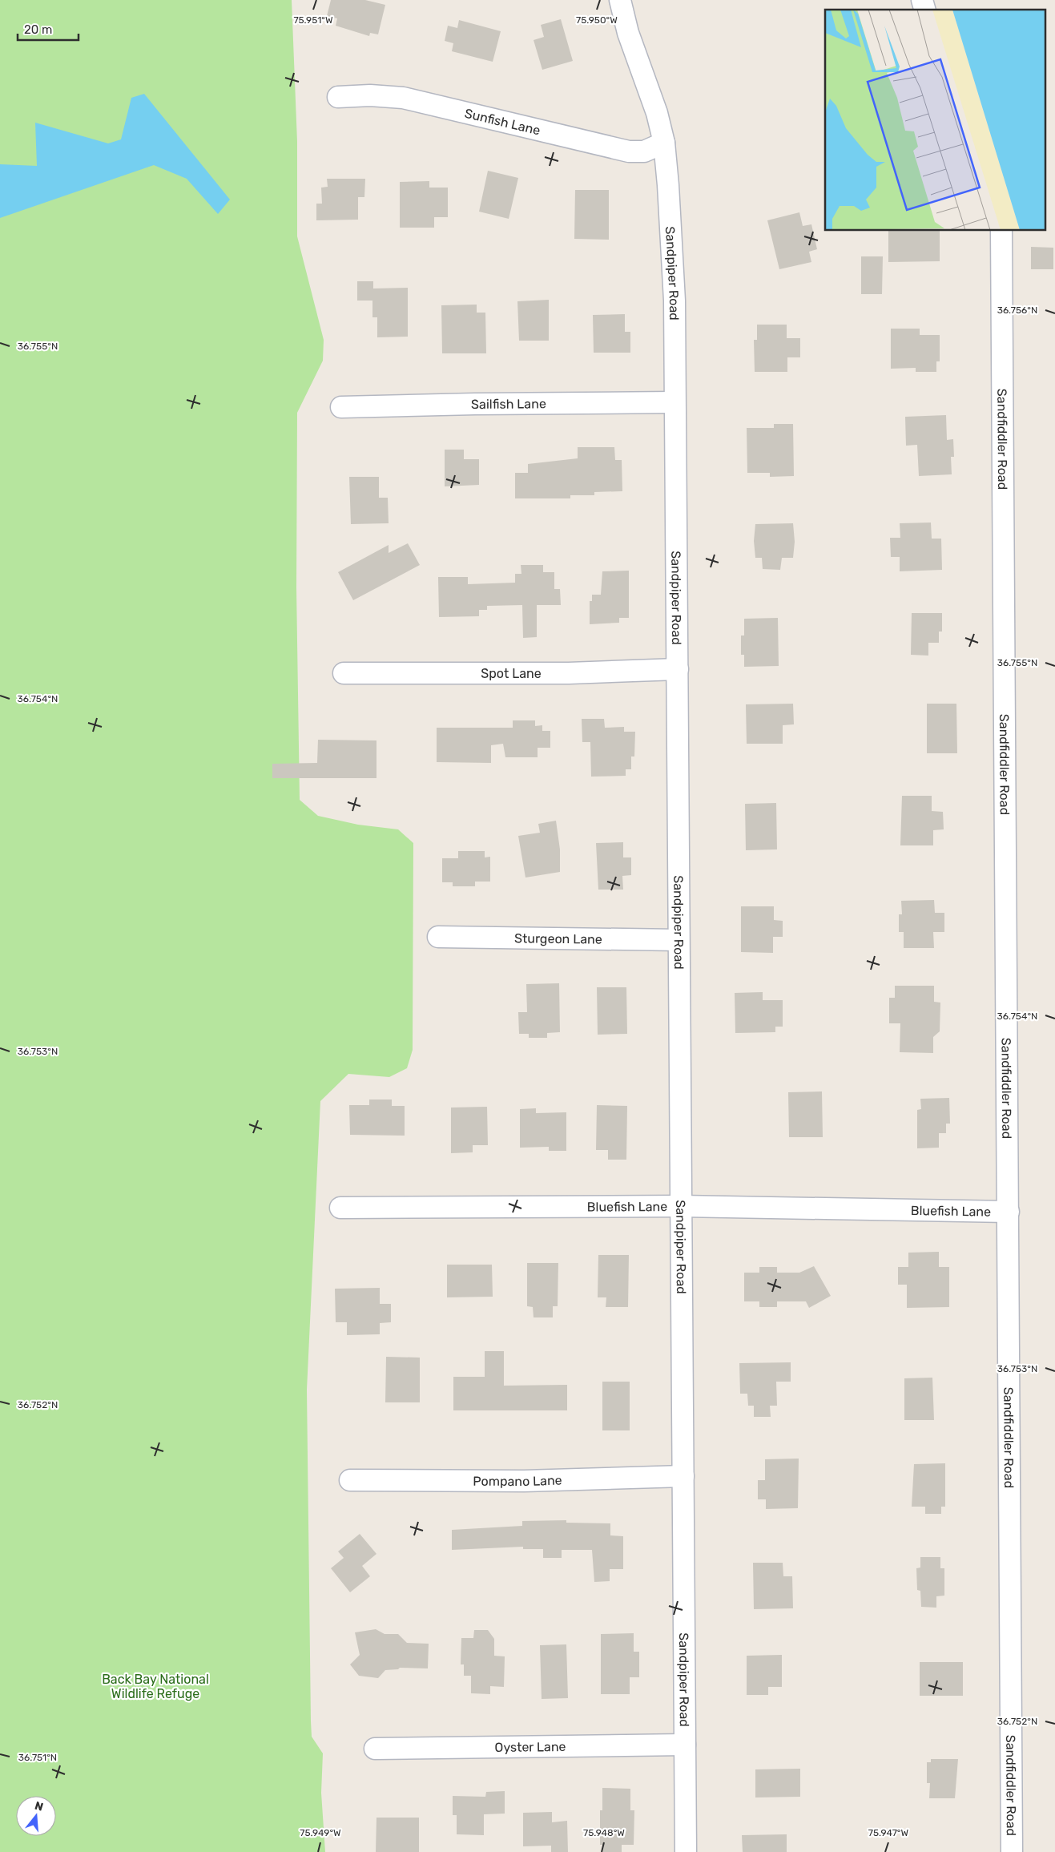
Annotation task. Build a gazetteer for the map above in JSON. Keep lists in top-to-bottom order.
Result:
{
  "streets": {
    "street": [
      "Sunfish Lane",
      "Sandpiper Road",
      "Sailfish Lane",
      "Sandfiddler Road",
      "Spot Lane",
      "Sturgeon Lane",
      "Bluefish Lane",
      "Pompano Lane",
      "Oyster Lane"
    ]
  },
  "crossings": [
    ["Sunfish Lane", "Sandpiper Road"],
    ["Sandpiper Road", "Sailfish Lane"],
    ["Sandpiper Road", "Spot Lane"],
    ["Sandpiper Road", "Sturgeon Lane"],
    ["Sandpiper Road", "Bluefish Lane"],
    ["Sandpiper Road", "Pompano Lane"],
    ["Sandpiper Road", "Oyster Lane"],
    ["Sandfiddler Road", "Bluefish Lane"]
  ],
  "parks": ["Back Bay National Wildlife Refuge"],
  "scale_bar": "20 m",
  "north": "top",
  "coordinates": [
    "75.951°W",
    "75.950°W",
    "36.756°N",
    "36.755°N",
    "36.754°N",
    "36.753°N",
    "36.752°N",
    "36.751°N",
    "75.949°W",
    "75.948°W",
    "75.947°W"
  ]
}
